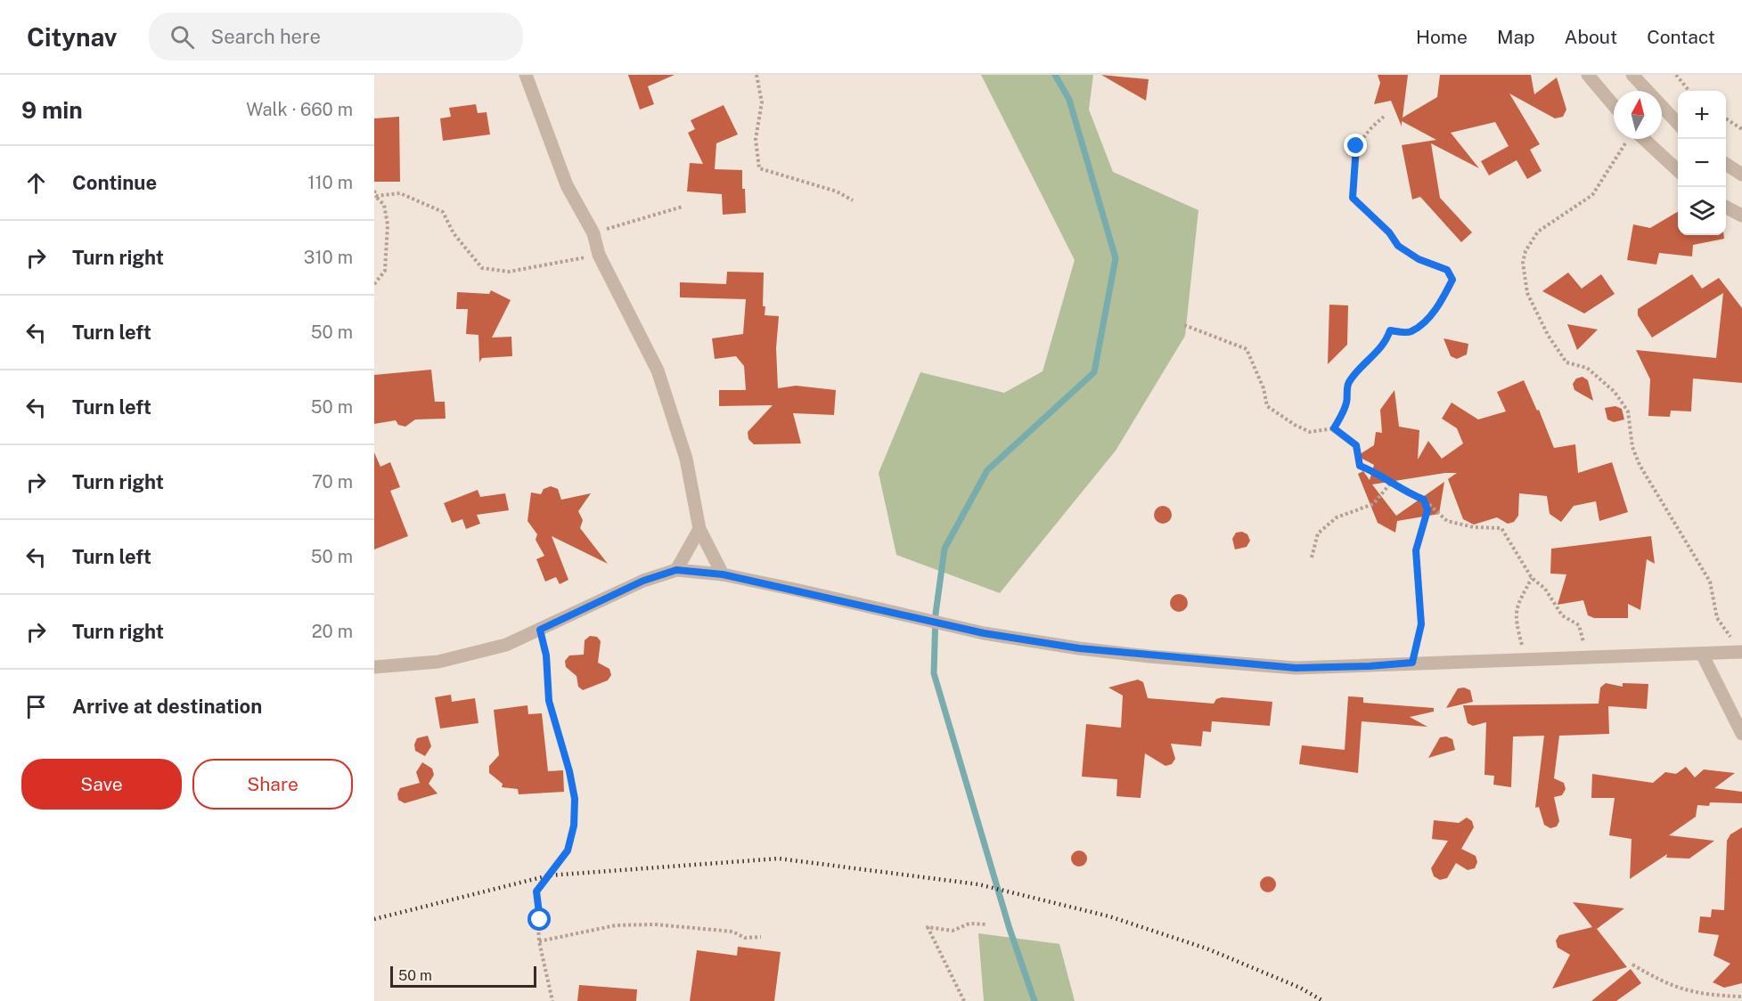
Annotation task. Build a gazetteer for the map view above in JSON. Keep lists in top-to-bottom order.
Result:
{
  "scale_bar": "50 m",
  "north": "top",
  "page": {
    "header": "Citynav",
    "search": "Search here",
    "nav": [
      "Home",
      "Map",
      "About",
      "Contact"
    ],
    "heading": ["9 min", "Walk · 660 m"],
    "map_buttons": ["+", "−"],
    "list": [
      ["Continue", "110 m"],
      ["Turn right", "310 m"],
      ["Turn left", "50 m"],
      ["Turn left", "50 m"],
      ["Turn right", "70 m"],
      ["Turn left", "50 m"],
      ["Turn right", "20 m"],
      "Arrive at destination"
    ],
    "buttons": ["Save", "Share"],
    "scale": "50 m"
  }
}
